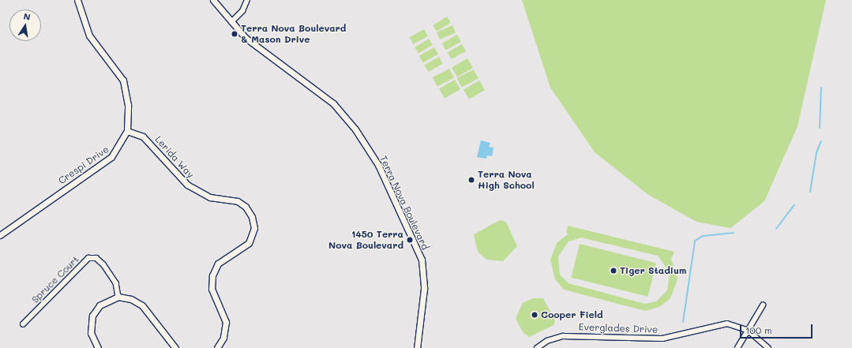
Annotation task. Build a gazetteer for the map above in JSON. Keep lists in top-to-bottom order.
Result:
{
  "streets": {
    "street": [
      "Lerida Way",
      "Crespi Drive",
      "Terra Nova Boulevard",
      "Spruce Court",
      "Everglades Drive"
    ]
  },
  "crossings": [
    ["Lerida Way", "Crespi Drive"]
  ],
  "places": [
    "Terra Nova Boulevard & Mason Drive",
    "Terra Nova High School",
    "1450 Terra Nova Boulevard",
    "Tiger Stadium",
    "Cooper Field"
  ],
  "scale_bar": "100 m",
  "north": "top"
}
